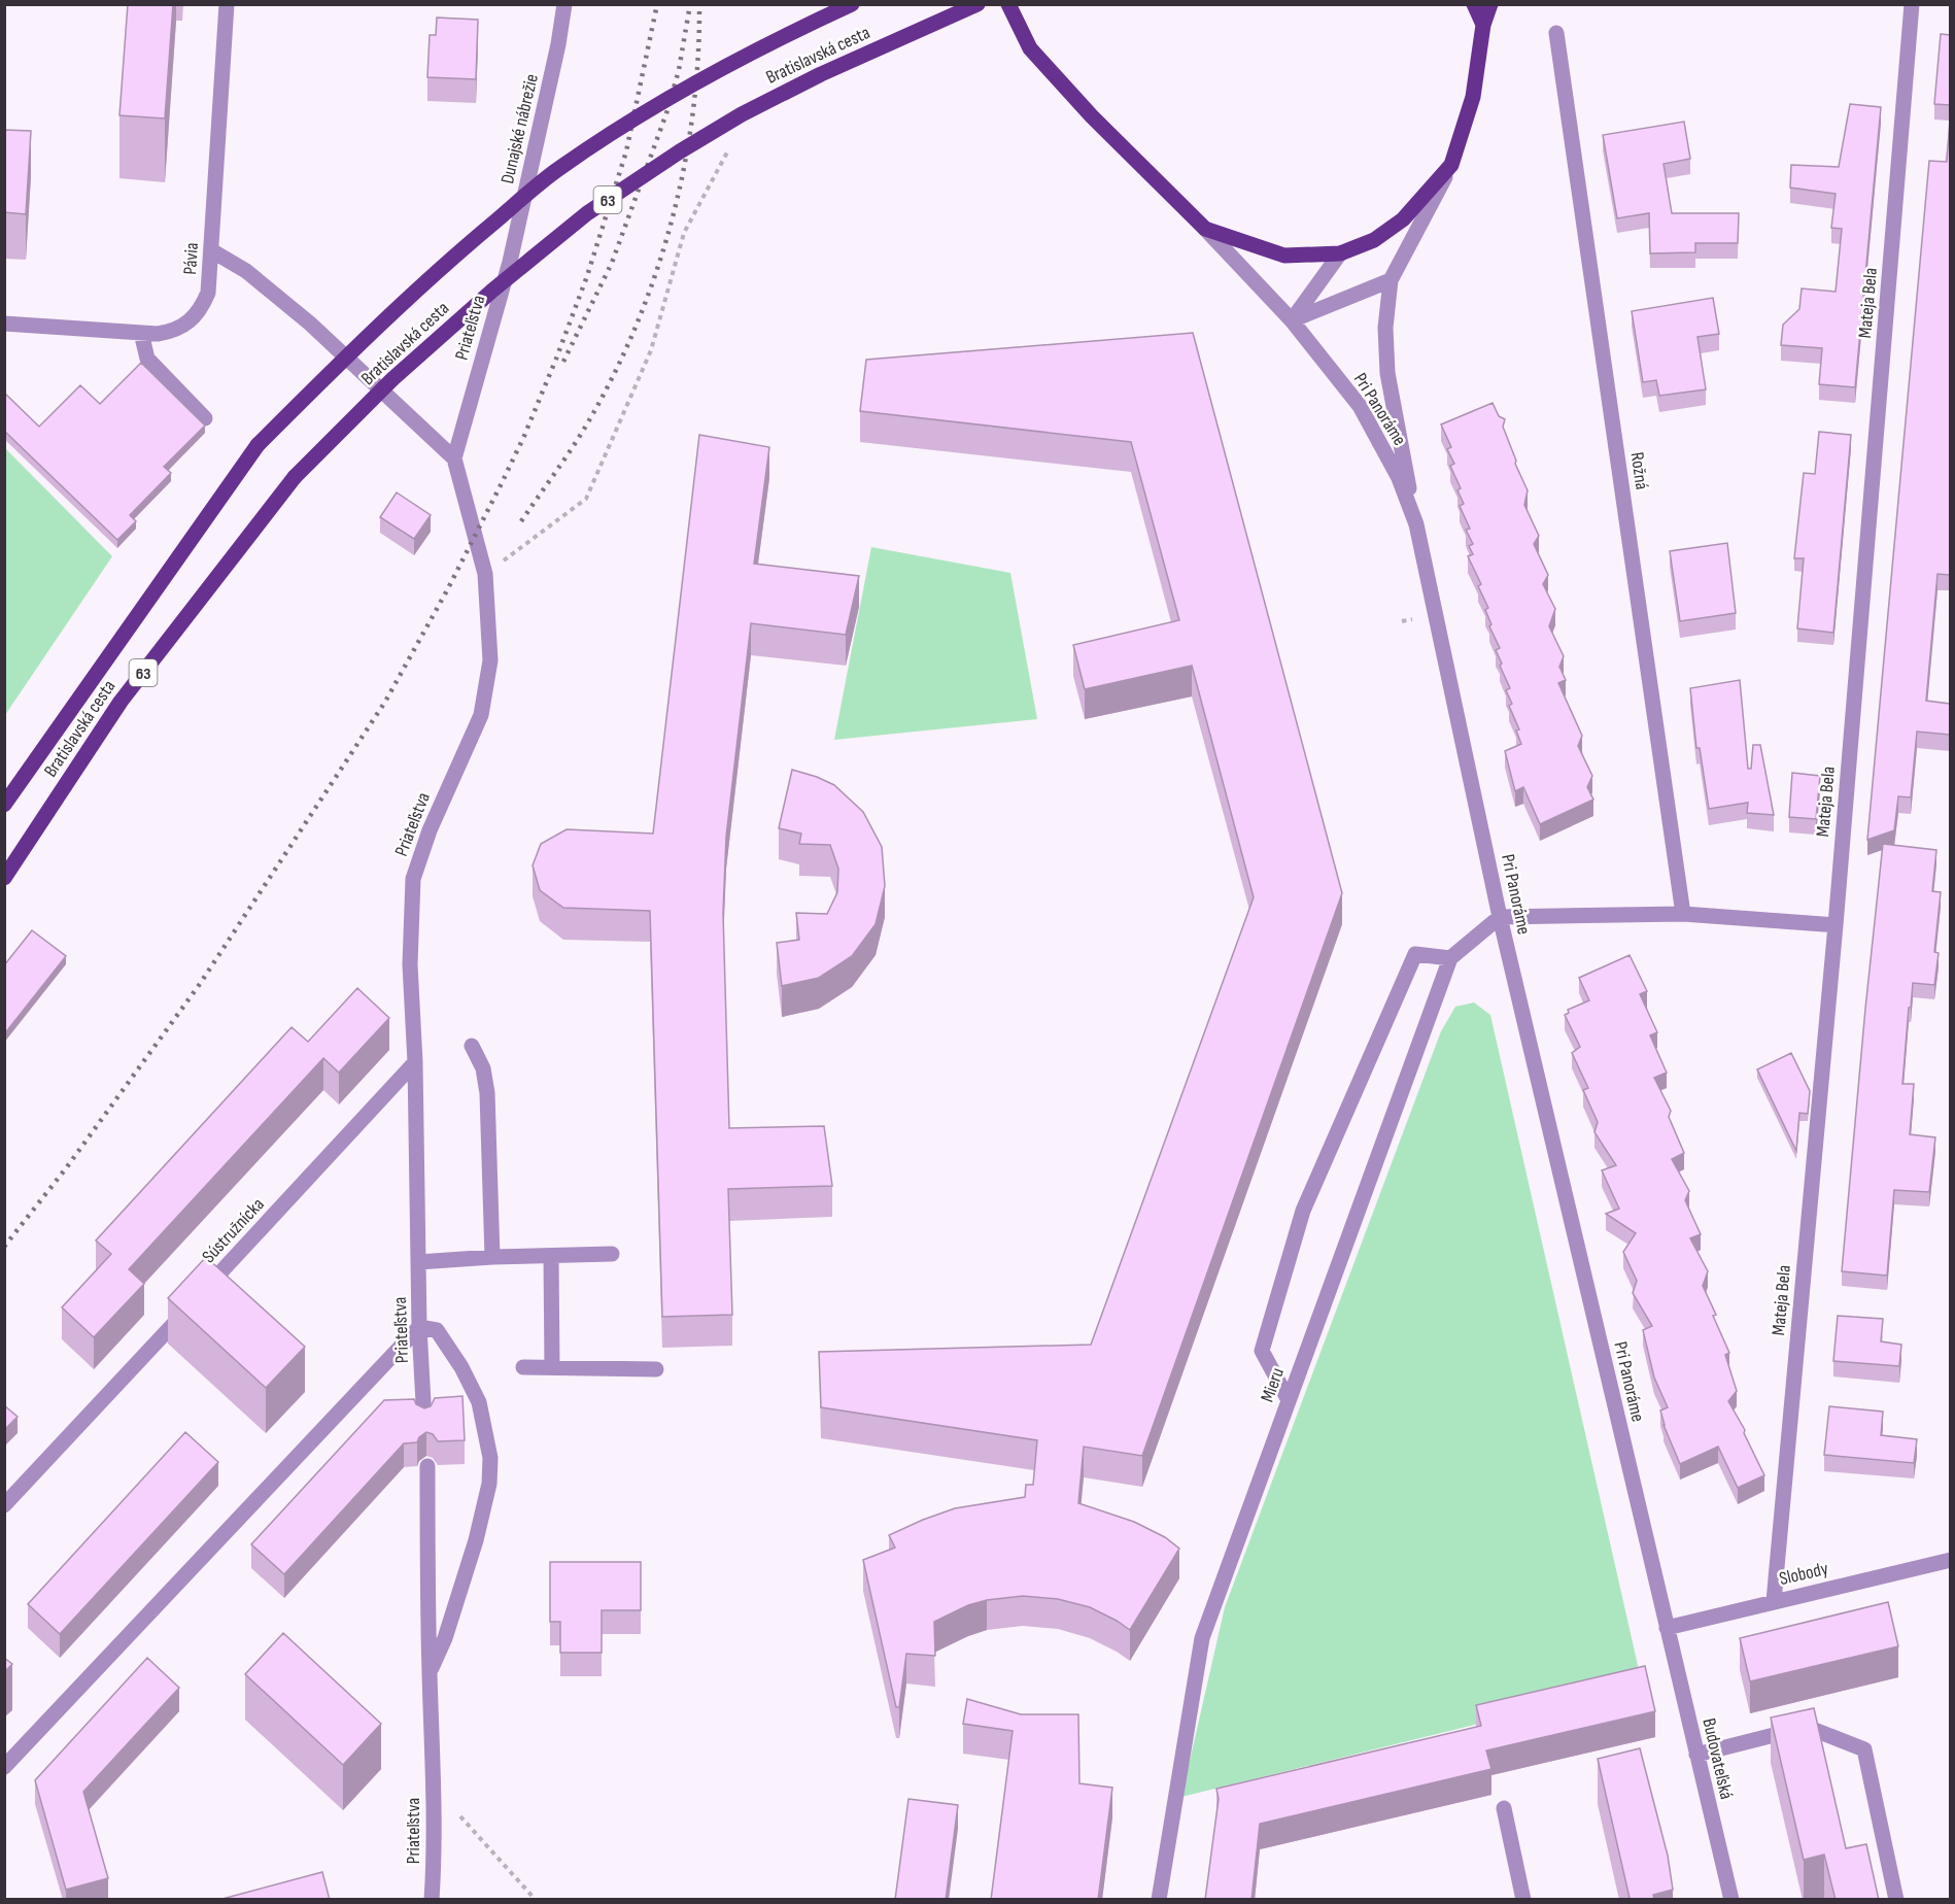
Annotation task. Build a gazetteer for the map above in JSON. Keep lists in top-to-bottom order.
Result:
{
  "streets": {
    "main road": ["Bratislavská cesta", "63"],
    "street": [
      "Dunajské nábrežie",
      "Pávia",
      "Mateja Bela",
      "Priateľstva",
      "Pri Panoráme",
      "Rožná",
      "Sústružnícka",
      "Mieru",
      "Slobody",
      "Budovateľská"
    ]
  },
  "crossings": [
    ["Dunajské nábrežie", "Priateľstva"],
    ["Mateja Bela", "Slobody"],
    ["Priateľstva", "Sústružnícka"],
    ["Pri Panoráme", "Slobody"],
    ["Pri Panoráme", "Budovateľská"],
    ["Slobody", "Budovateľská"]
  ]
}
